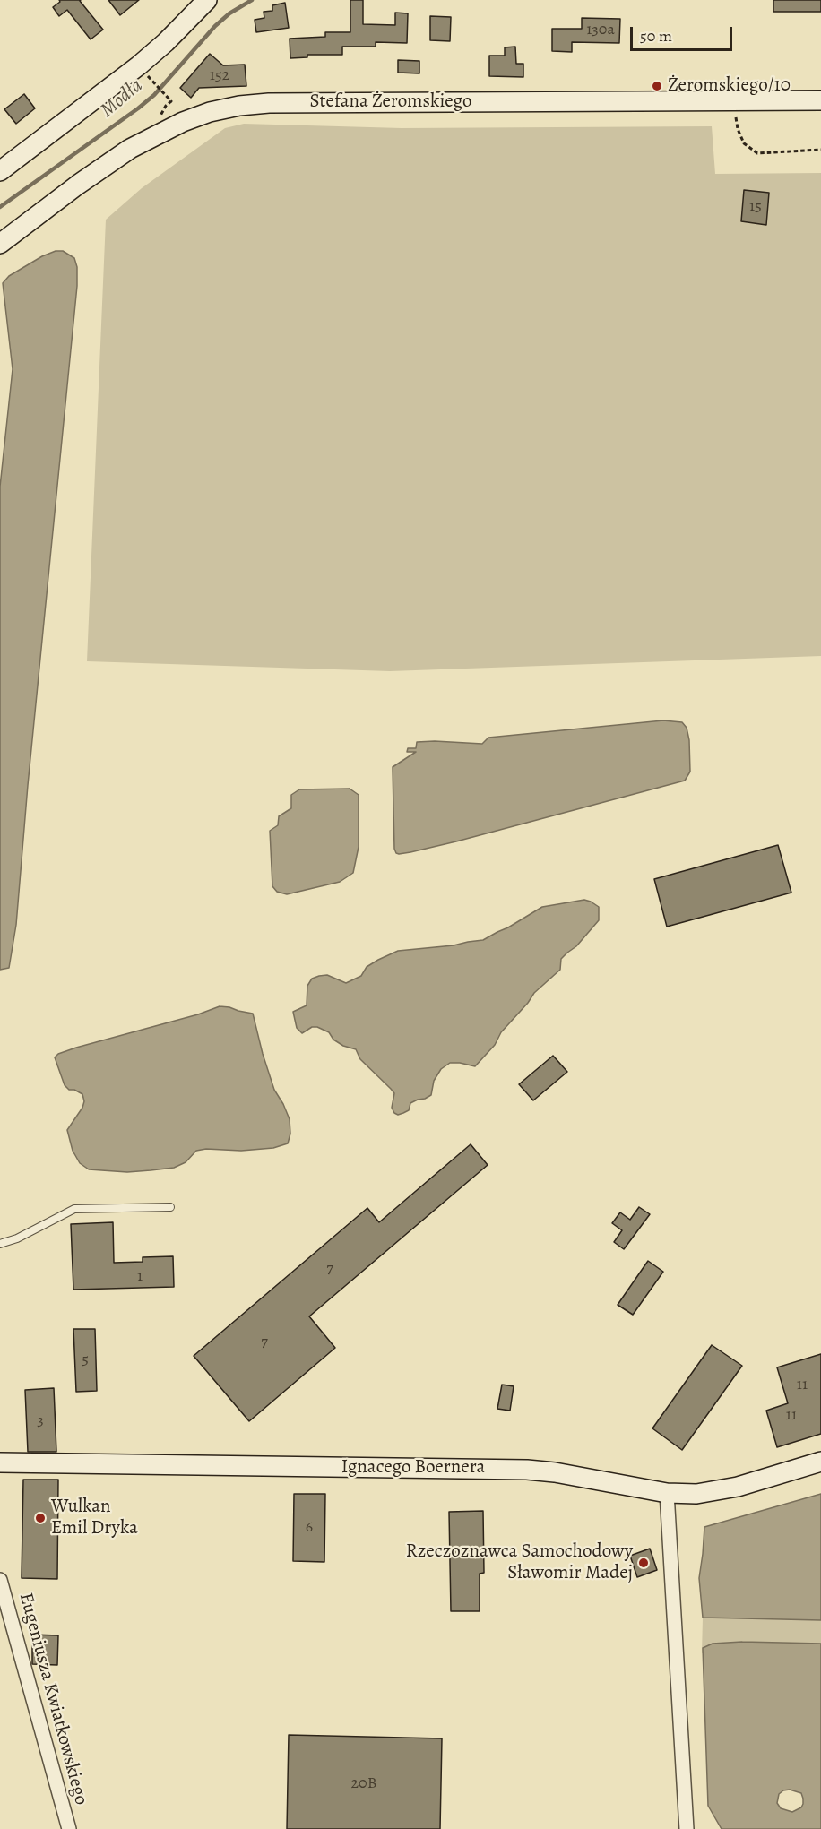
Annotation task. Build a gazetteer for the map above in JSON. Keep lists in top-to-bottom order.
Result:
{
  "streets": {
    "street": ["Stefana Żeromskiego", "Ignacego Boernera", "Eugeniusza Kwiatkowskiego"]
  },
  "water": ["Modła"],
  "places": ["Żeromskiego/10", "Wulkan Emil Dryka", "Rzeczoznawca Samochodowy Sławomir Madej"],
  "house_numbers": [
    "130a",
    "152",
    "15",
    "7",
    "1",
    "7",
    "5",
    "11",
    "11",
    "3",
    "6",
    "20B"
  ],
  "scale_bar": "50 m"
}
